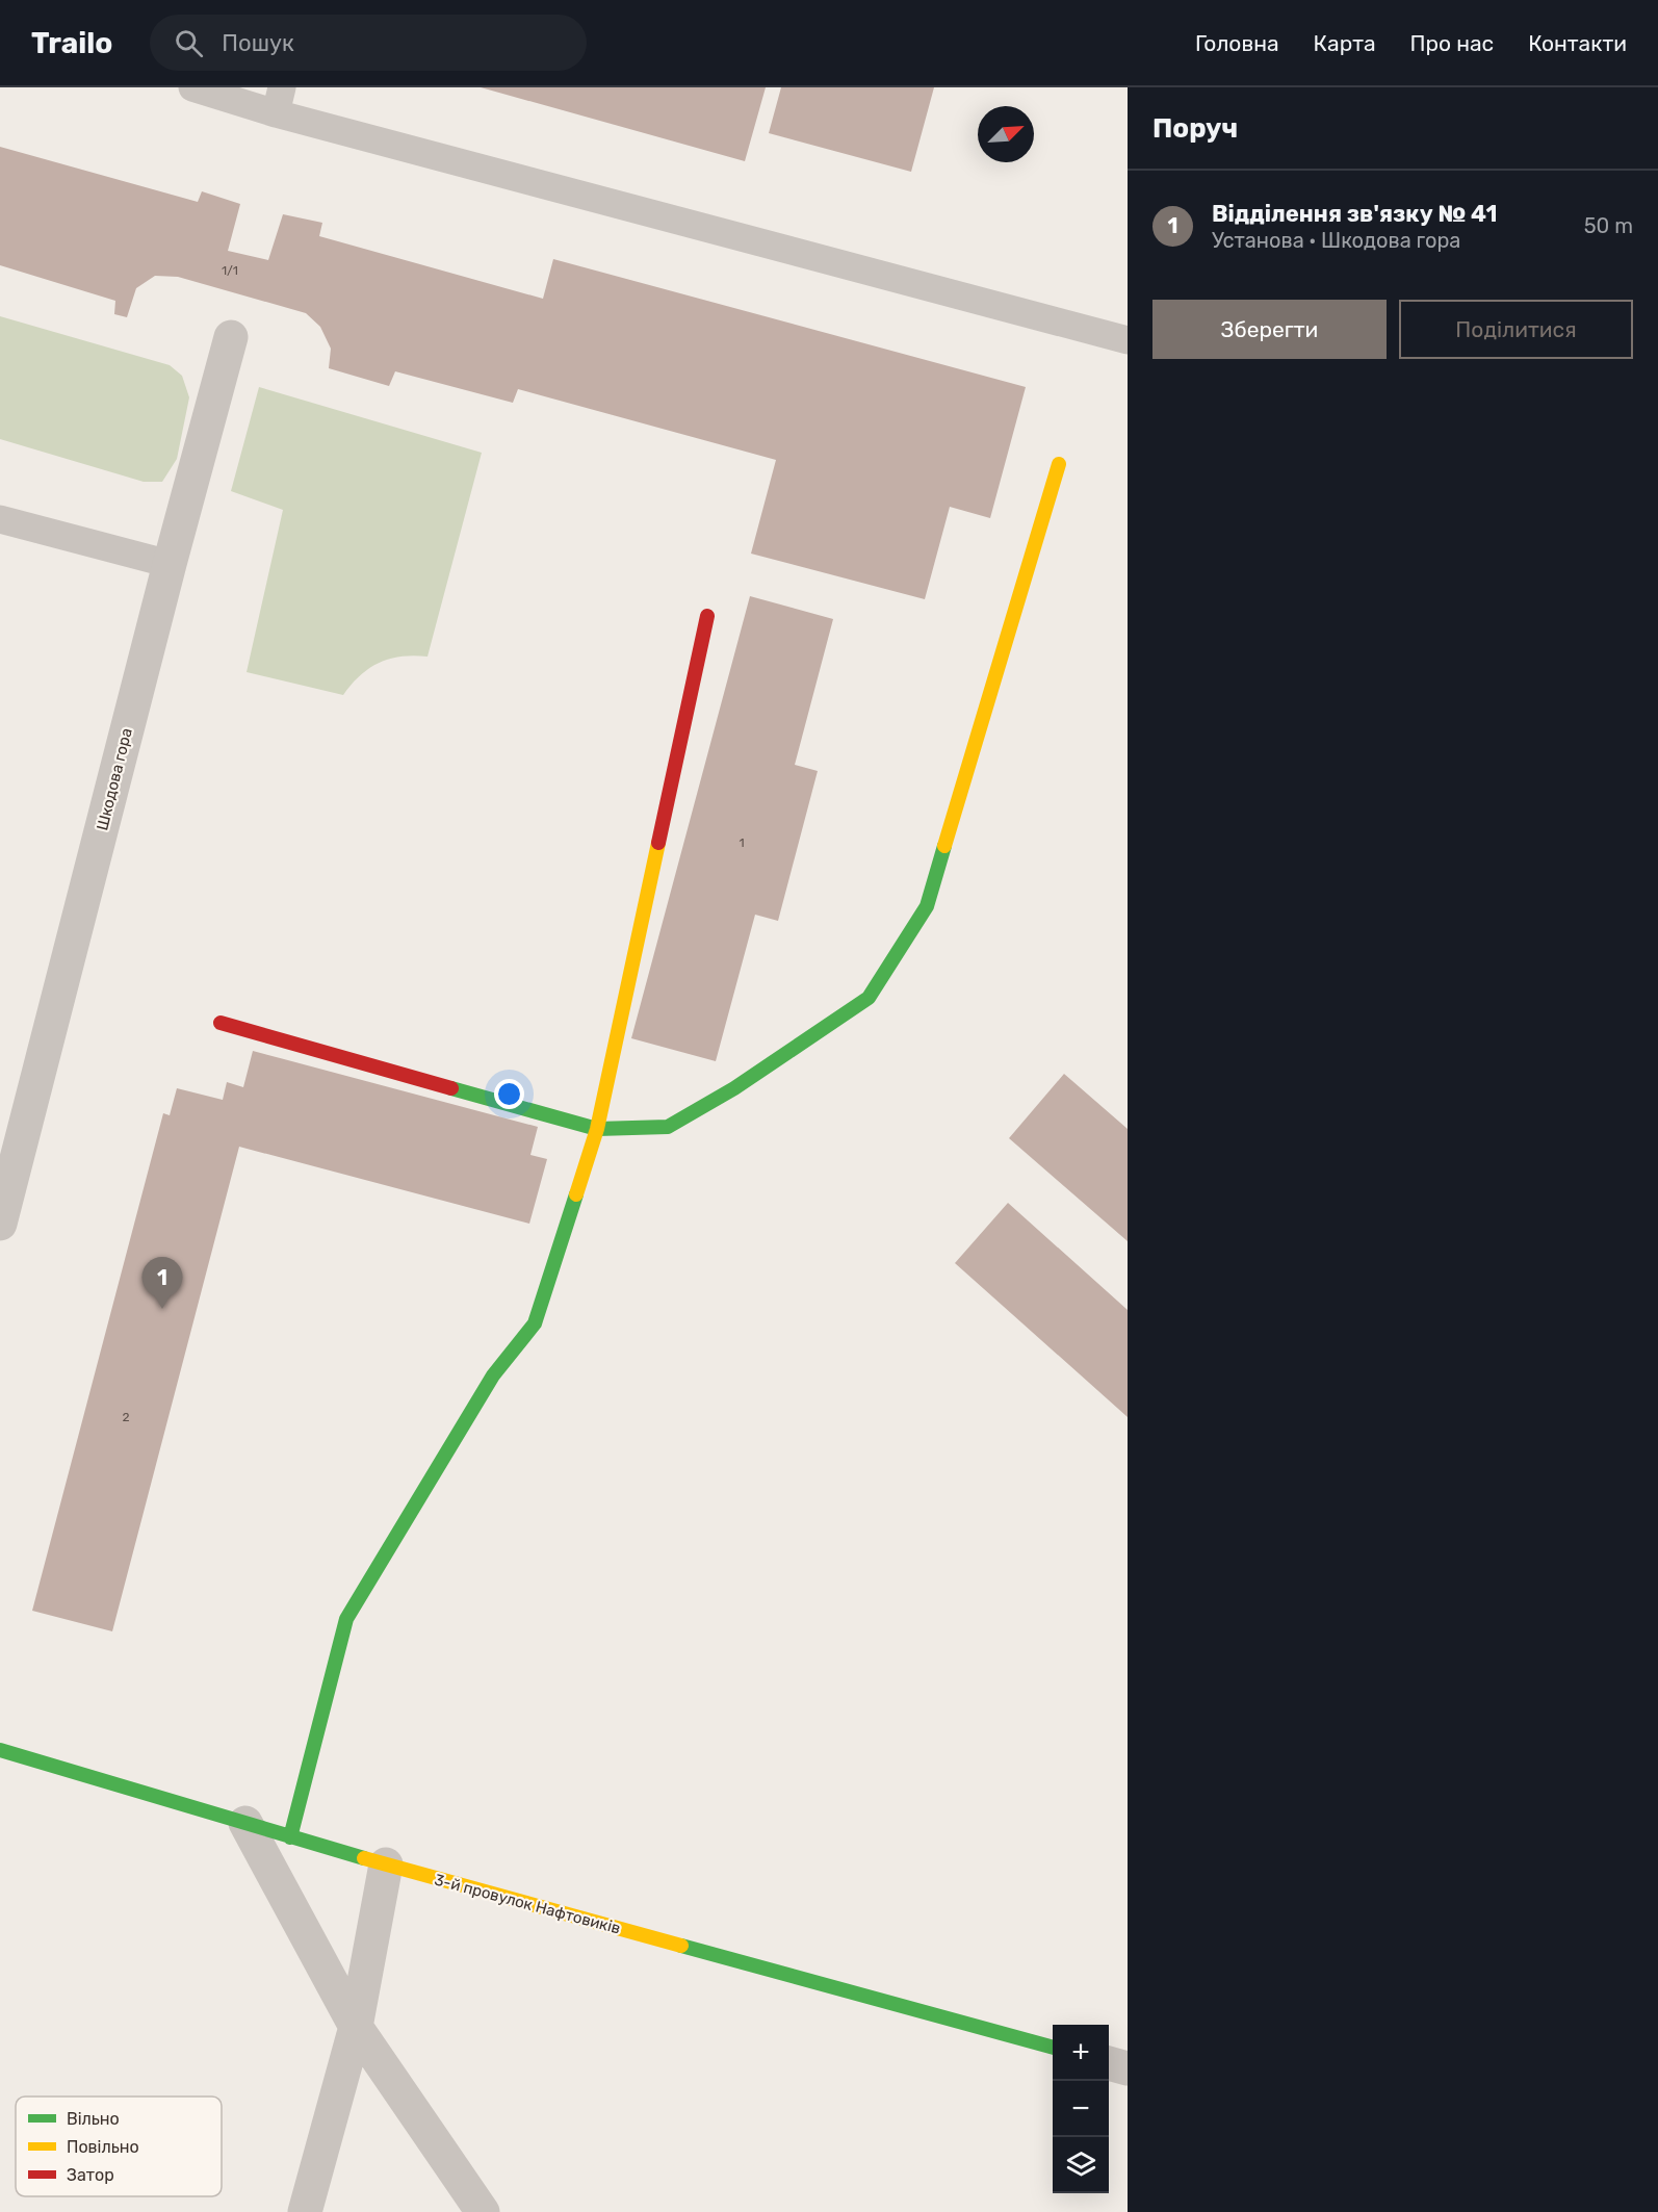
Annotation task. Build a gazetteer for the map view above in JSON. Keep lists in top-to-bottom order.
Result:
{
  "streets": {
    "street": ["Шкодова гора", "3-й провулок Нафтовиків"]
  },
  "house_numbers": ["1/1", "1", "2"],
  "legend": ["Вільно", "Повільно", "Затор"],
  "north": "top right",
  "page": {
    "header": "Trailo",
    "search": "Пошук",
    "nav": [
      "Головна",
      "Карта",
      "Про нас",
      "Контакти"
    ],
    "heading": "Поруч",
    "list": [
      {
        "mark": "1",
        "name": "Відділення зв'язку № 41",
        "note": "Установа · Шкодова гора",
        "value": "50 m"
      }
    ],
    "buttons": ["Зберегти", "Поділитися"],
    "pins": "1",
    "map_buttons": ["+", "−"]
  }
}
